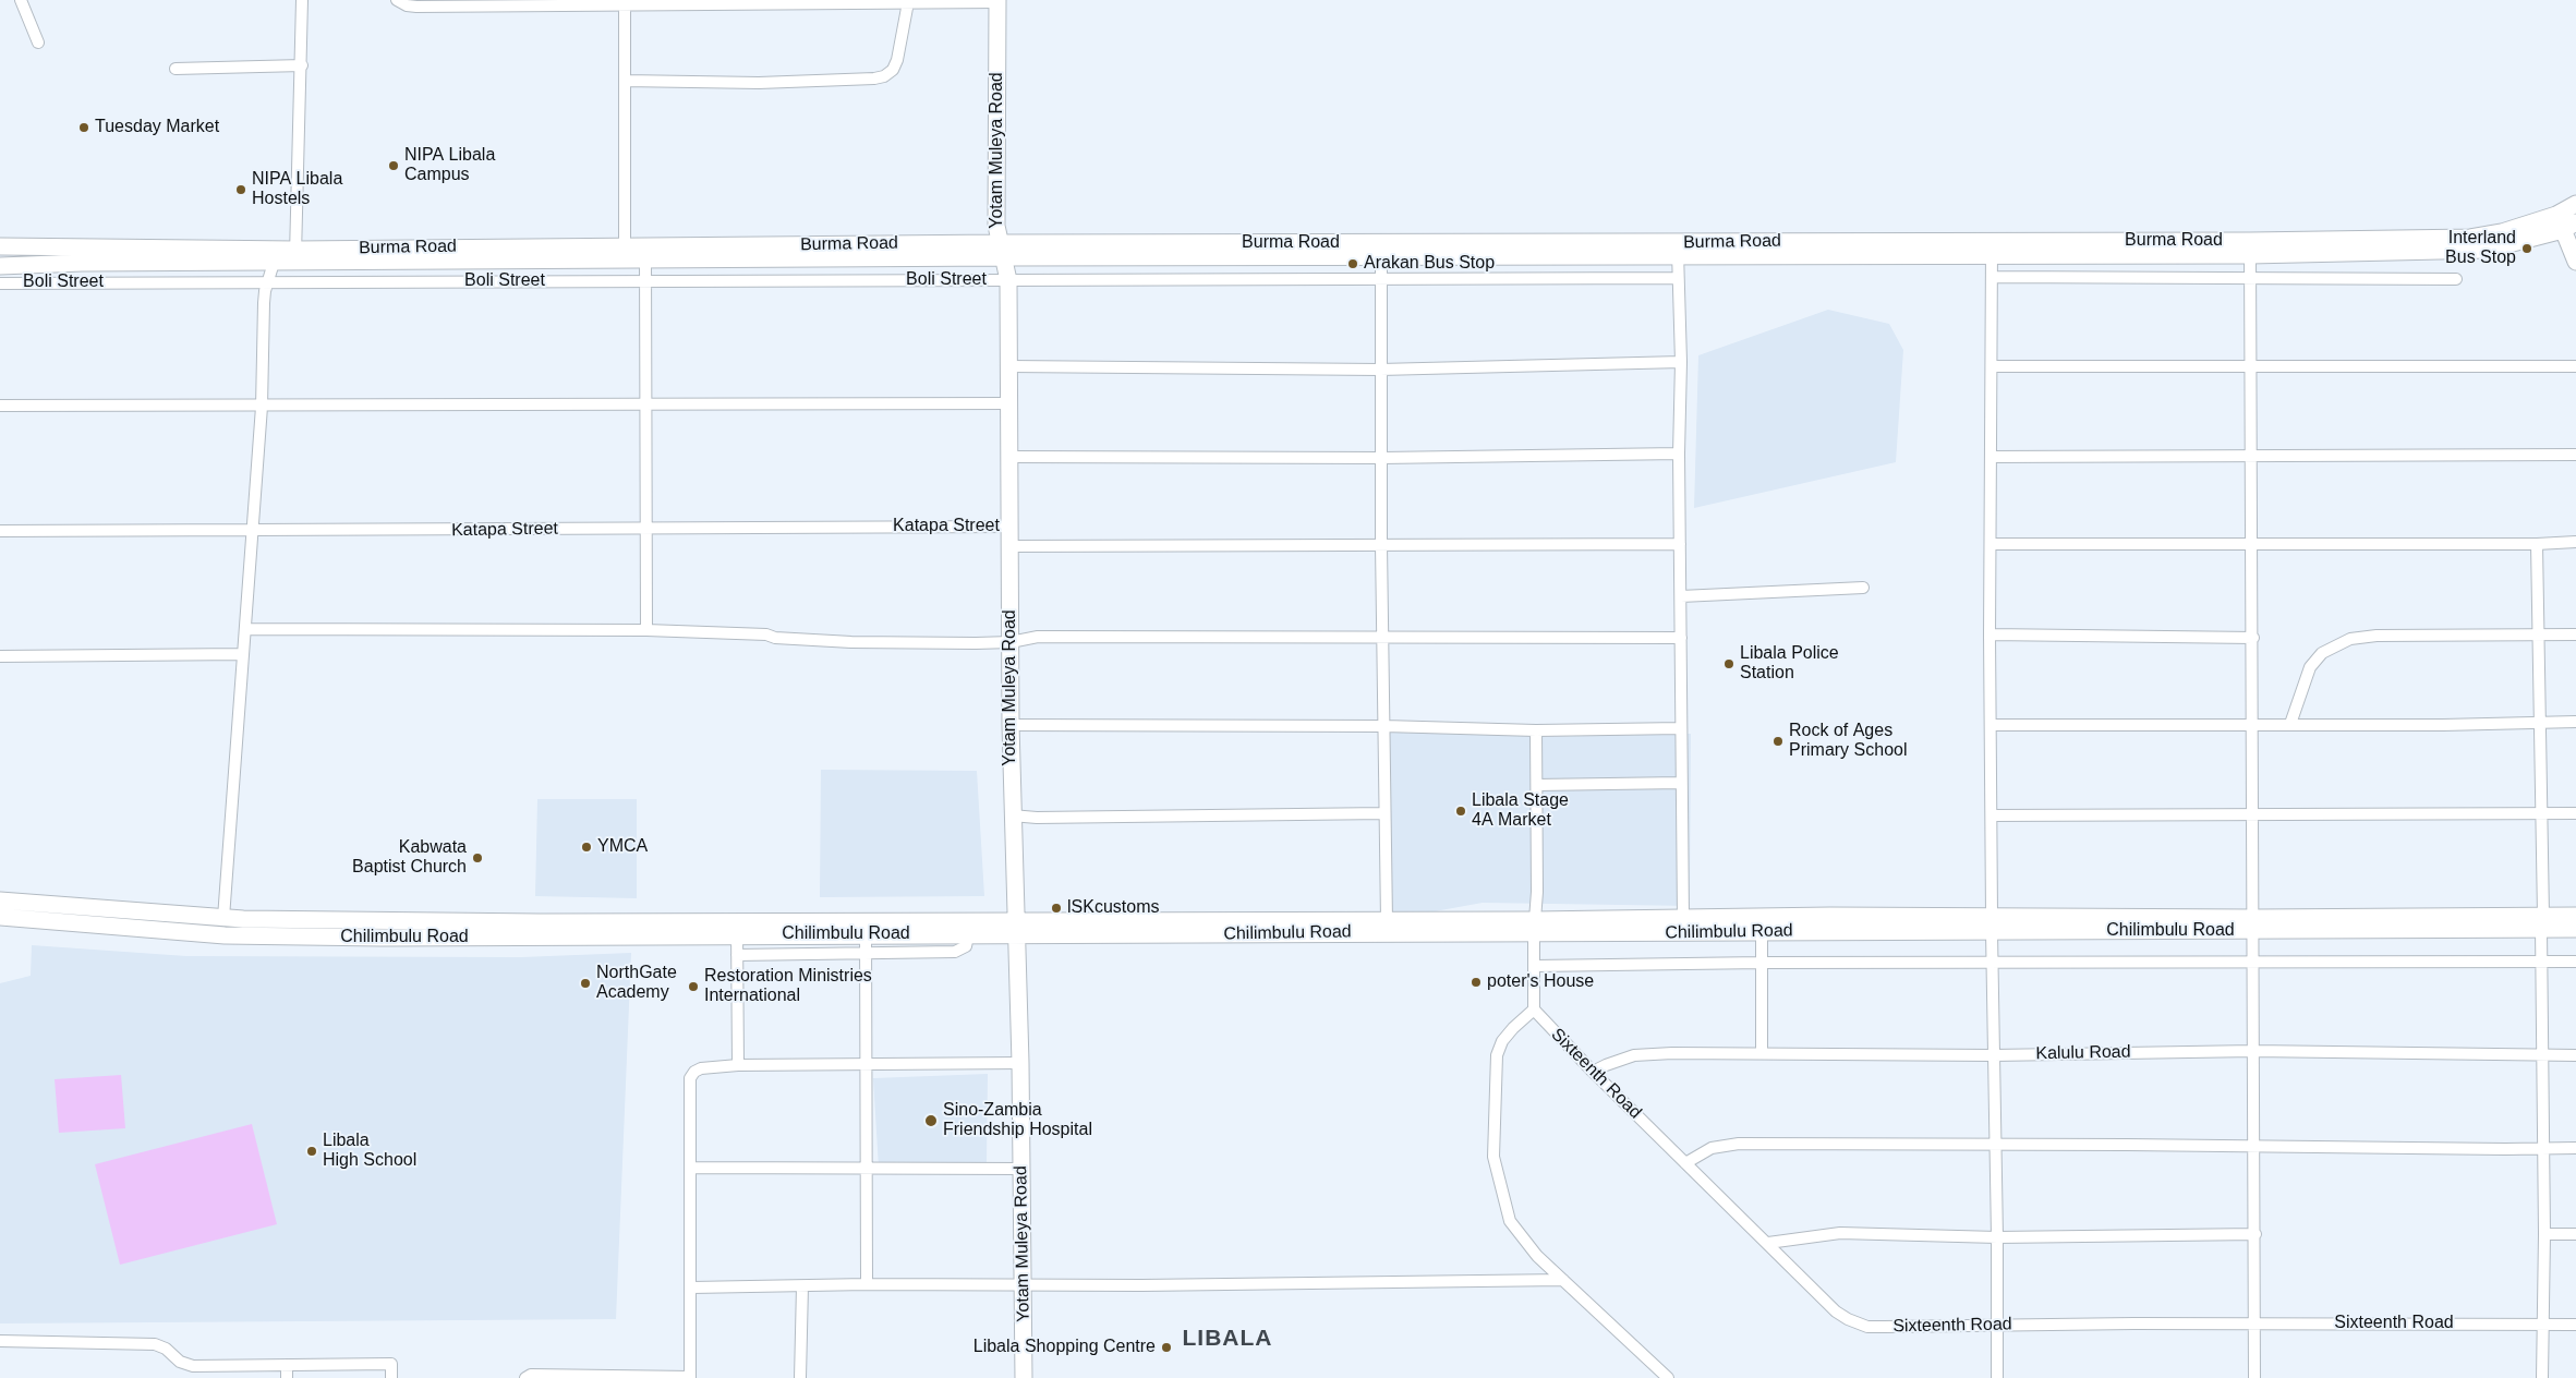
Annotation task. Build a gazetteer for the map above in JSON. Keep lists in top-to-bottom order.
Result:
{
  "streets": {
    "main road": ["Yotam Muleya Road", "Burma Road", "Chilimbulu Road"],
    "street": [
      "Boli Street",
      "Katapa Street",
      "Kalulu Road",
      "Sixteenth Road"
    ]
  },
  "crossings": [
    ["Yotam Muleya Road", "Burma Road"],
    ["Yotam Muleya Road", "Boli Street"],
    ["Yotam Muleya Road", "Katapa Street"],
    ["Yotam Muleya Road", "Chilimbulu Road"],
    ["Kalulu Road", "Sixteenth Road"]
  ],
  "districts": ["LIBALA"],
  "places": [
    "Tuesday Market",
    "NIPA Libala Campus",
    "NIPA Libala Hostels",
    "Interland Bus Stop",
    "Arakan Bus Stop",
    "Libala Police Station",
    "Rock of Ages Primary School",
    "Libala Stage 4A Market",
    "YMCA",
    "Kabwata Baptist Church",
    "lSKcustoms",
    "poter's House",
    "NorthGate Academy",
    "Restoration Ministries International",
    "Sino-Zambia Friendship Hospital",
    "Libala High School",
    "Libala Shopping Centre"
  ]
}
